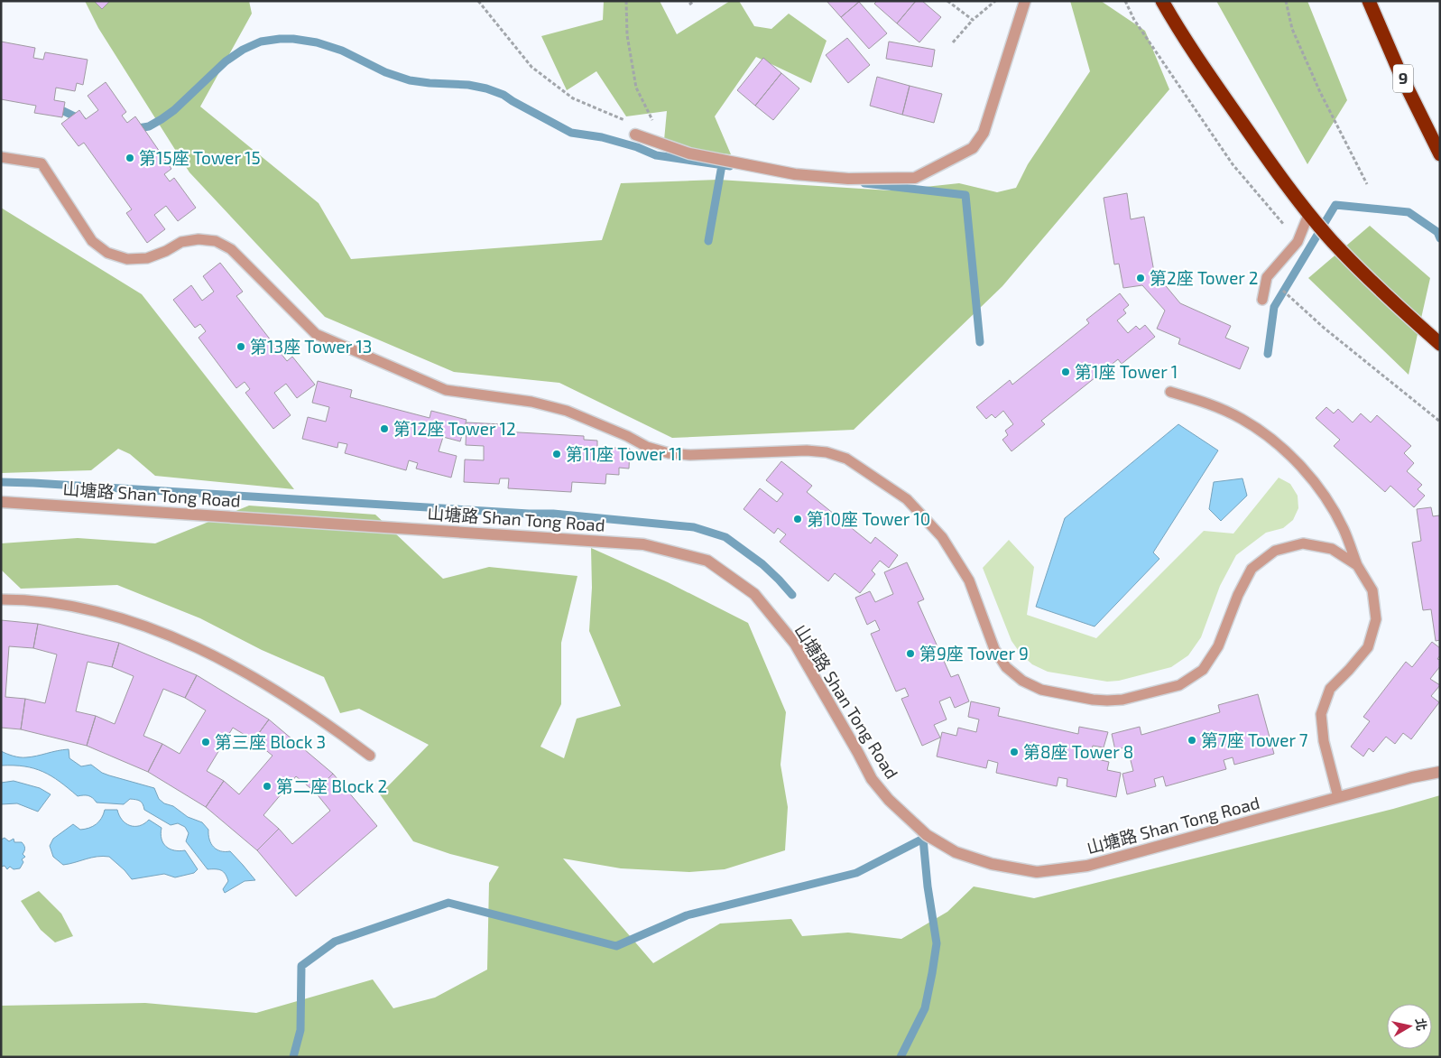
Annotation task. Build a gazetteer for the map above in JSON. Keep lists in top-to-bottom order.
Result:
{
  "streets": {
    "highway": ["9"],
    "street": ["山塘路 Shan Tong Road"]
  },
  "places": [
    "第15座 Tower 15",
    "第2座 Tower 2",
    "第13座 Tower 13",
    "第1座 Tower 1",
    "第12座 Tower 12",
    "第11座 Tower 11",
    "第10座 Tower 10",
    "第9座 Tower 9",
    "第7座 Tower 7",
    "第三座 Block 3",
    "第8座 Tower 8",
    "第二座 Block 2"
  ],
  "north": "right"
}
